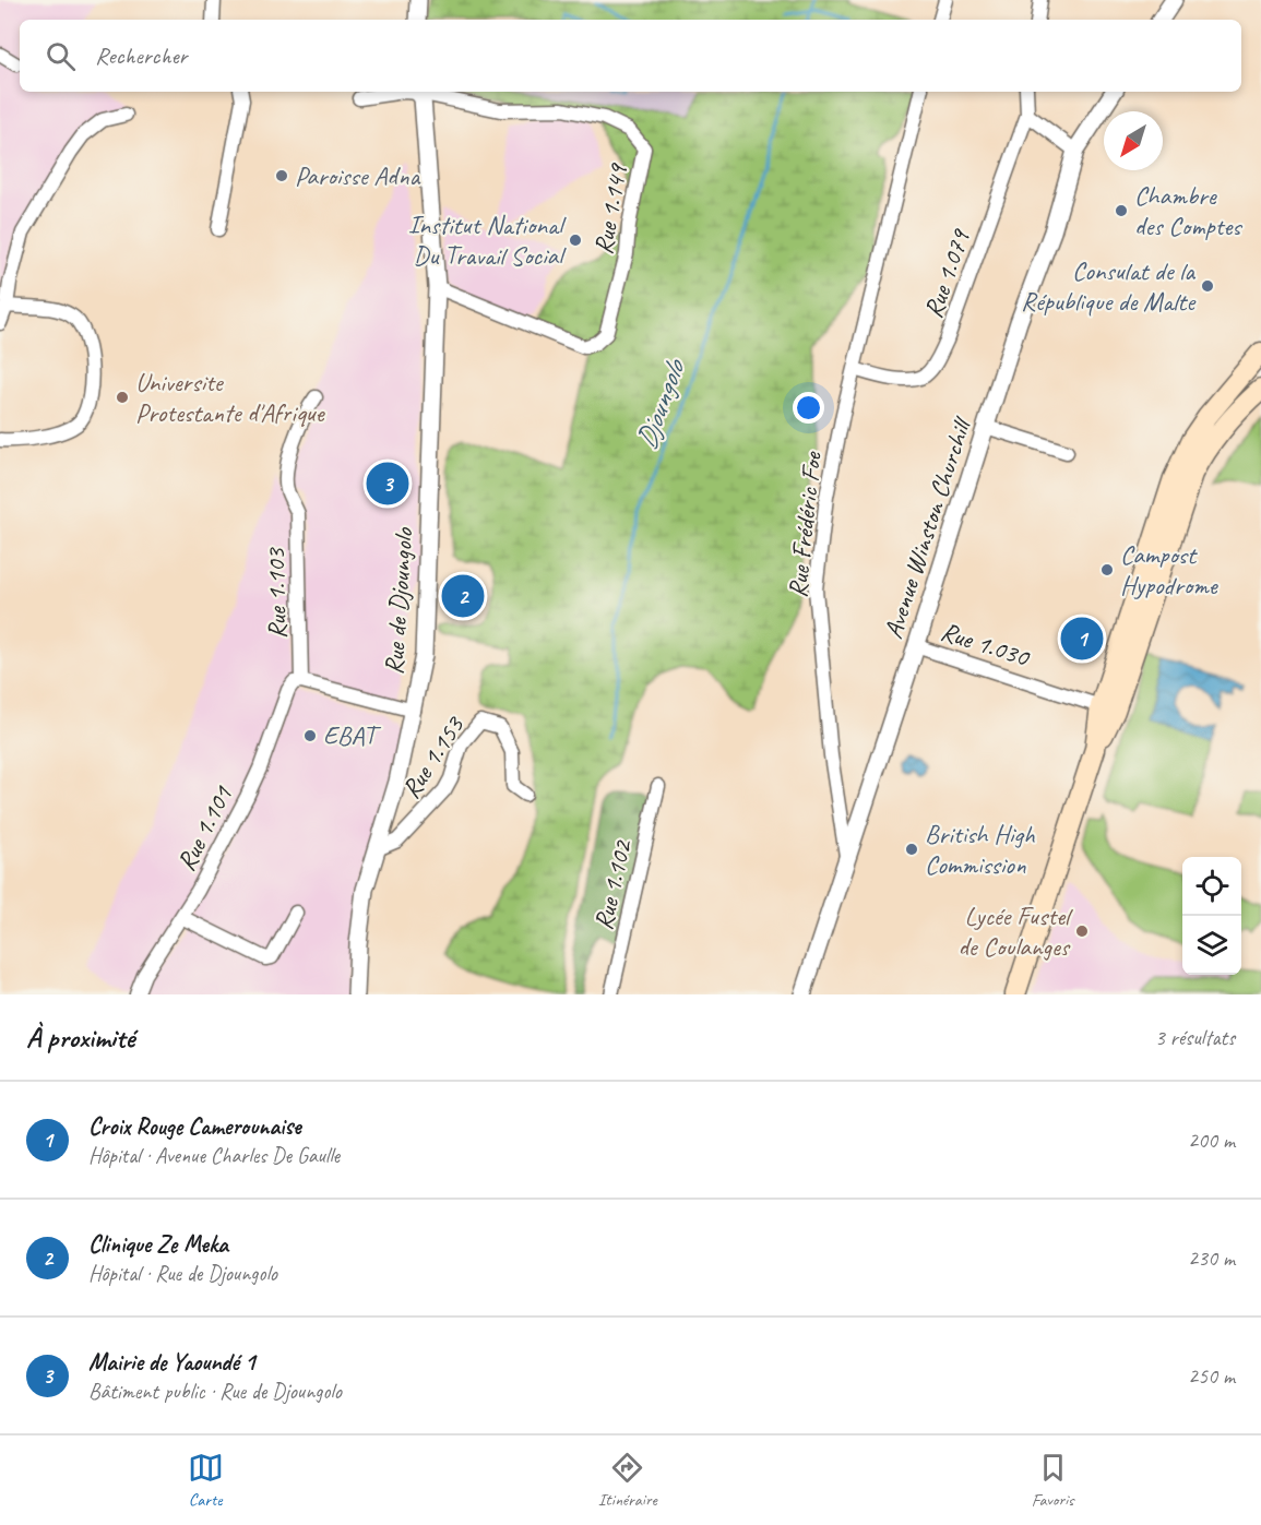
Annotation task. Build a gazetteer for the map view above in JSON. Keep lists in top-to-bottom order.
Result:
{
  "streets": {
    "street": [
      "Rue 1.149",
      "Rue 1.079",
      "Rue Frédéric Foe",
      "Avenue Winston Churchill",
      "Rue 1.103",
      "Rue de Djoungolo",
      "Rue 1.030",
      "Rue 1.153",
      "Rue 1.101",
      "Rue 1.102"
    ]
  },
  "crossings": [
    ["Rue 1.149", "Rue de Djoungolo"],
    ["Rue 1.079", "Rue Frédéric Foe"],
    ["Rue Frédéric Foe", "Avenue Winston Churchill"],
    ["Avenue Winston Churchill", "Rue 1.030"],
    ["Rue 1.103", "Rue 1.101"],
    ["Rue de Djoungolo", "Rue 1.153"]
  ],
  "water": ["Djoungolo"],
  "places": [
    "Paroisse Adna",
    "Chambre des Comptes",
    "Institut National Du Travail Social",
    "Consulat de la République de Malte",
    "Universite Protestante d'Afrique",
    "Campost Hypodrome",
    "EBAT",
    "British High Commission",
    "Lycée Fustel de Coulanges"
  ],
  "north": "bottom left",
  "page": {
    "search": "Rechercher",
    "pins": ["3", "2", "1"],
    "heading": ["À proximité", "3 résultats"],
    "list": [
      {
        "mark": "1",
        "name": "Croix Rouge Camerounaise",
        "note": "Hôpital · Avenue Charles De Gaulle",
        "value": "200 m"
      },
      {
        "mark": "2",
        "name": "Clinique Ze Meka",
        "note": "Hôpital · Rue de Djoungolo",
        "value": "230 m"
      },
      {
        "mark": "3",
        "name": "Mairie de Yaoundé 1",
        "note": "Bâtiment public · Rue de Djoungolo",
        "value": "250 m"
      }
    ],
    "nav": ["Carte", "Itinéraire", "Favoris"]
  }
}
